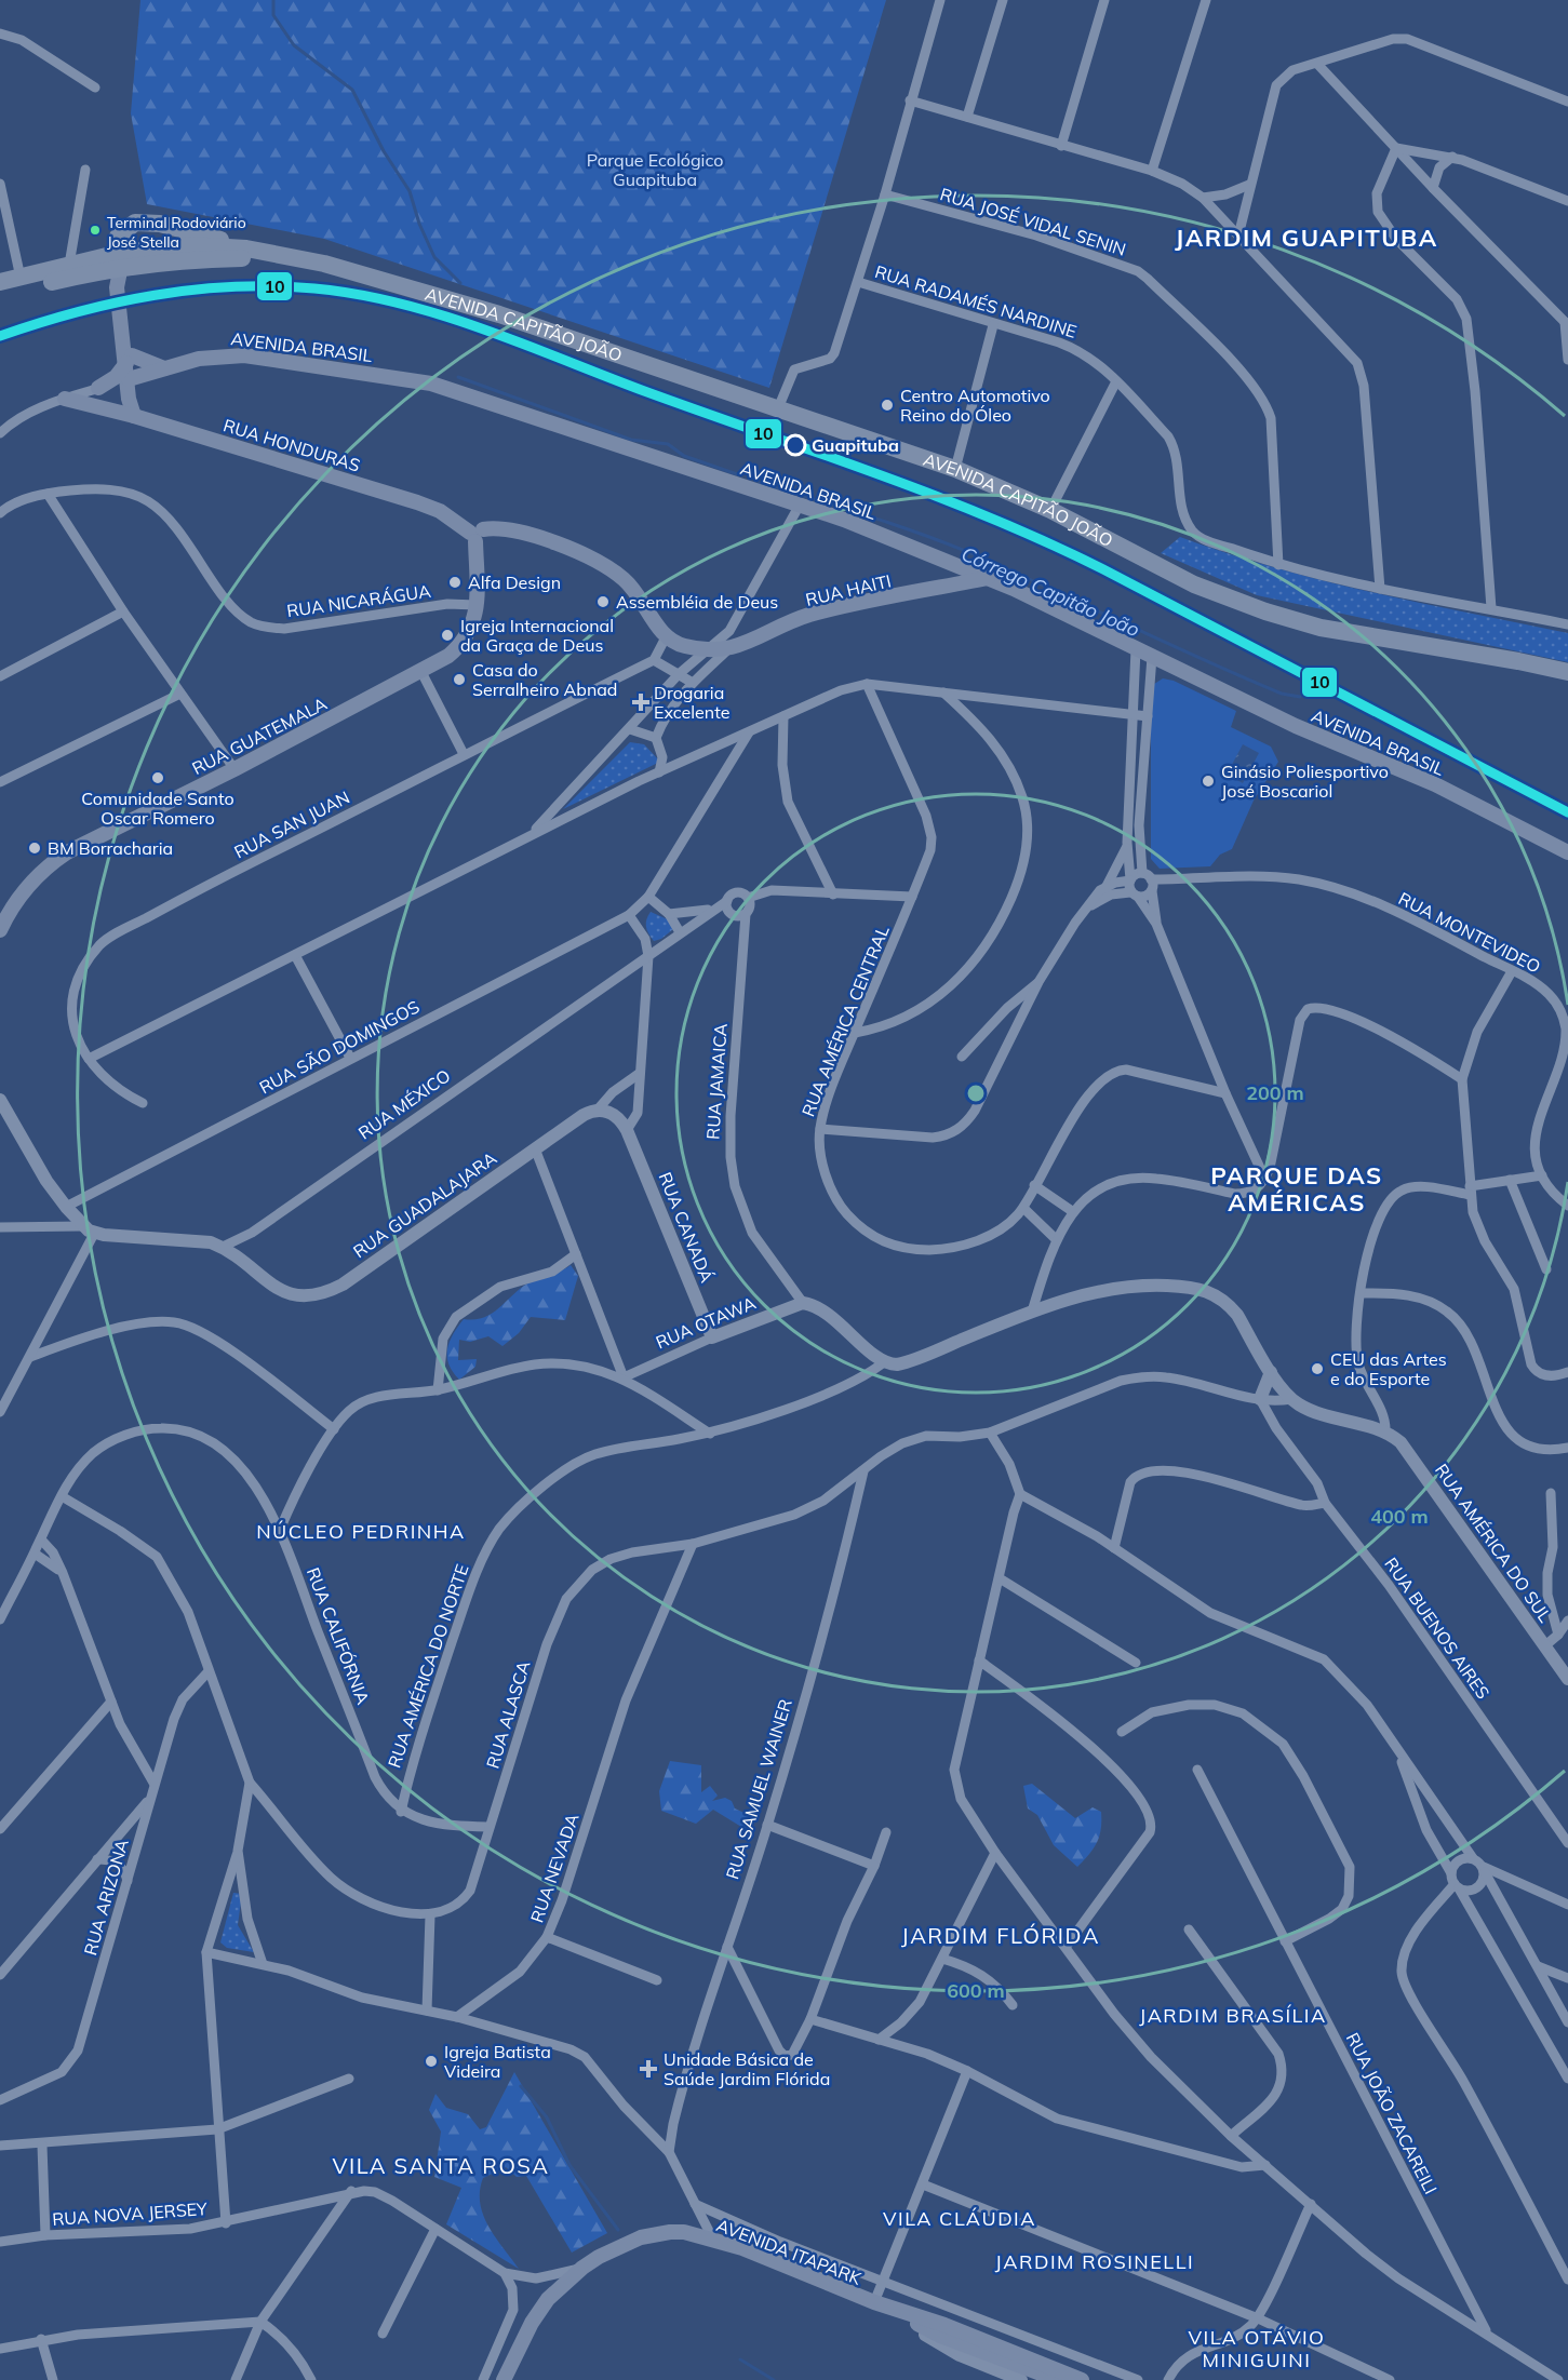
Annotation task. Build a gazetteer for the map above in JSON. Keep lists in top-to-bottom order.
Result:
{
  "streets": {
    "highway": ["AVENIDA CAPITÃO JOÃO"],
    "main road": [
      "AVENIDA BRASIL",
      "RUA HONDURAS",
      "RUA HAITI",
      "RUA GUATEMALA",
      "AVENIDA ITAPARK"
    ],
    "street": [
      "RUA JOSÉ VIDAL SENIN",
      "RUA RADAMÉS NARDINE",
      "RUA NICARÁGUA",
      "RUA SAN JUAN",
      "RUA MONTEVIDEO",
      "RUA AMÉRICA CENTRAL",
      "RUA SÃO DOMINGOS",
      "RUA JAMAICA",
      "RUA MÉXICO",
      "RUA GUADALAJARA",
      "RUA CANADÁ",
      "RUA OTAWA",
      "RUA AMÉRICA DO SUL",
      "RUA BUENOS AIRES",
      "RUA CALIFÓRNIA",
      "RUA AMÉRICA DO NORTE",
      "RUA ALASCA",
      "RUA SAMUEL WAINER",
      "RUA NEVADA",
      "RUA ARIZONA",
      "RUA JOÃO ZACAREILI",
      "RUA NOVA JERSEY"
    ]
  },
  "crossings": [
    ["RUA JOSÉ VIDAL SENIN", "RUA RADAMÉS NARDINE"],
    ["AVENIDA BRASIL", "RUA HAITI"],
    ["RUA HONDURAS", "RUA GUATEMALA"],
    ["RUA NICARÁGUA", "RUA GUATEMALA"],
    ["RUA JAMAICA", "RUA MÉXICO"],
    ["RUA JAMAICA", "RUA OTAWA"],
    ["RUA JAMAICA", "RUA AMÉRICA DO NORTE"],
    ["RUA MÉXICO", "RUA GUADALAJARA"],
    ["RUA GUADALAJARA", "RUA CANADÁ"],
    ["RUA CANADÁ", "RUA OTAWA"],
    ["RUA AMÉRICA DO SUL", "RUA AMÉRICA DO NORTE"],
    ["RUA CALIFÓRNIA", "RUA AMÉRICA DO NORTE"],
    ["RUA ALASCA", "RUA SAMUEL WAINER"],
    ["RUA ALASCA", "RUA NEVADA"],
    ["RUA NOVA JERSEY", "AVENIDA ITAPARK"]
  ],
  "districts": [
    "JARDIM GUAPITUBA",
    "PARQUE DAS AMÉRICAS",
    "NÚCLEO PEDRINHA",
    "JARDIM FLÓRIDA",
    "JARDIM BRASÍLIA",
    "VILA SANTA ROSA",
    "VILA CLÁUDIA",
    "JARDIM ROSINELLI",
    "VILA OTÁVIO MINIGUINI"
  ],
  "water": ["Córrego Capitão João"],
  "parks": ["Parque Ecológico Guapituba"],
  "places": {
    "other": [
      "Terminal Rodoviário José Stella",
      "Centro Automotivo Reino do Óleo",
      "Guapituba",
      "Alfa Design",
      "Assembléia de Deus",
      "Igreja Internacional da Graça de Deus",
      "Casa do Serralheiro Abnad",
      "Comunidade Santo Oscar Romero",
      "Ginásio Poliesportivo José Boscariol",
      "BM Borracharia",
      "CEU das Artes e do Esporte",
      "Igreja Batista Videira"
    ],
    "health": ["Drogaria Excelente", "Unidade Básica de Saúde Jardim Flórida"]
  },
  "lines": ["transit line 10"],
  "rings": ["200 m", "400 m", "600 m"]
}
